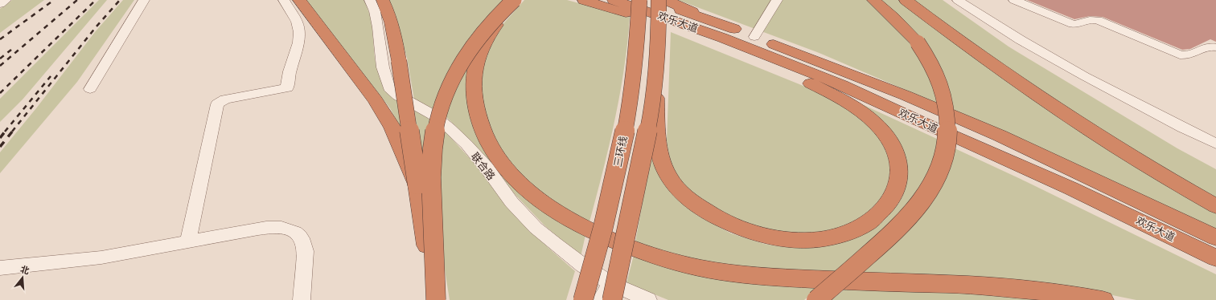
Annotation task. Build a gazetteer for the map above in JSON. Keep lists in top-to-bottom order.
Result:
{
  "streets": {
    "highway": ["欢乐大道", "三环线"],
    "street": ["联合路"]
  },
  "north": "top"
}
